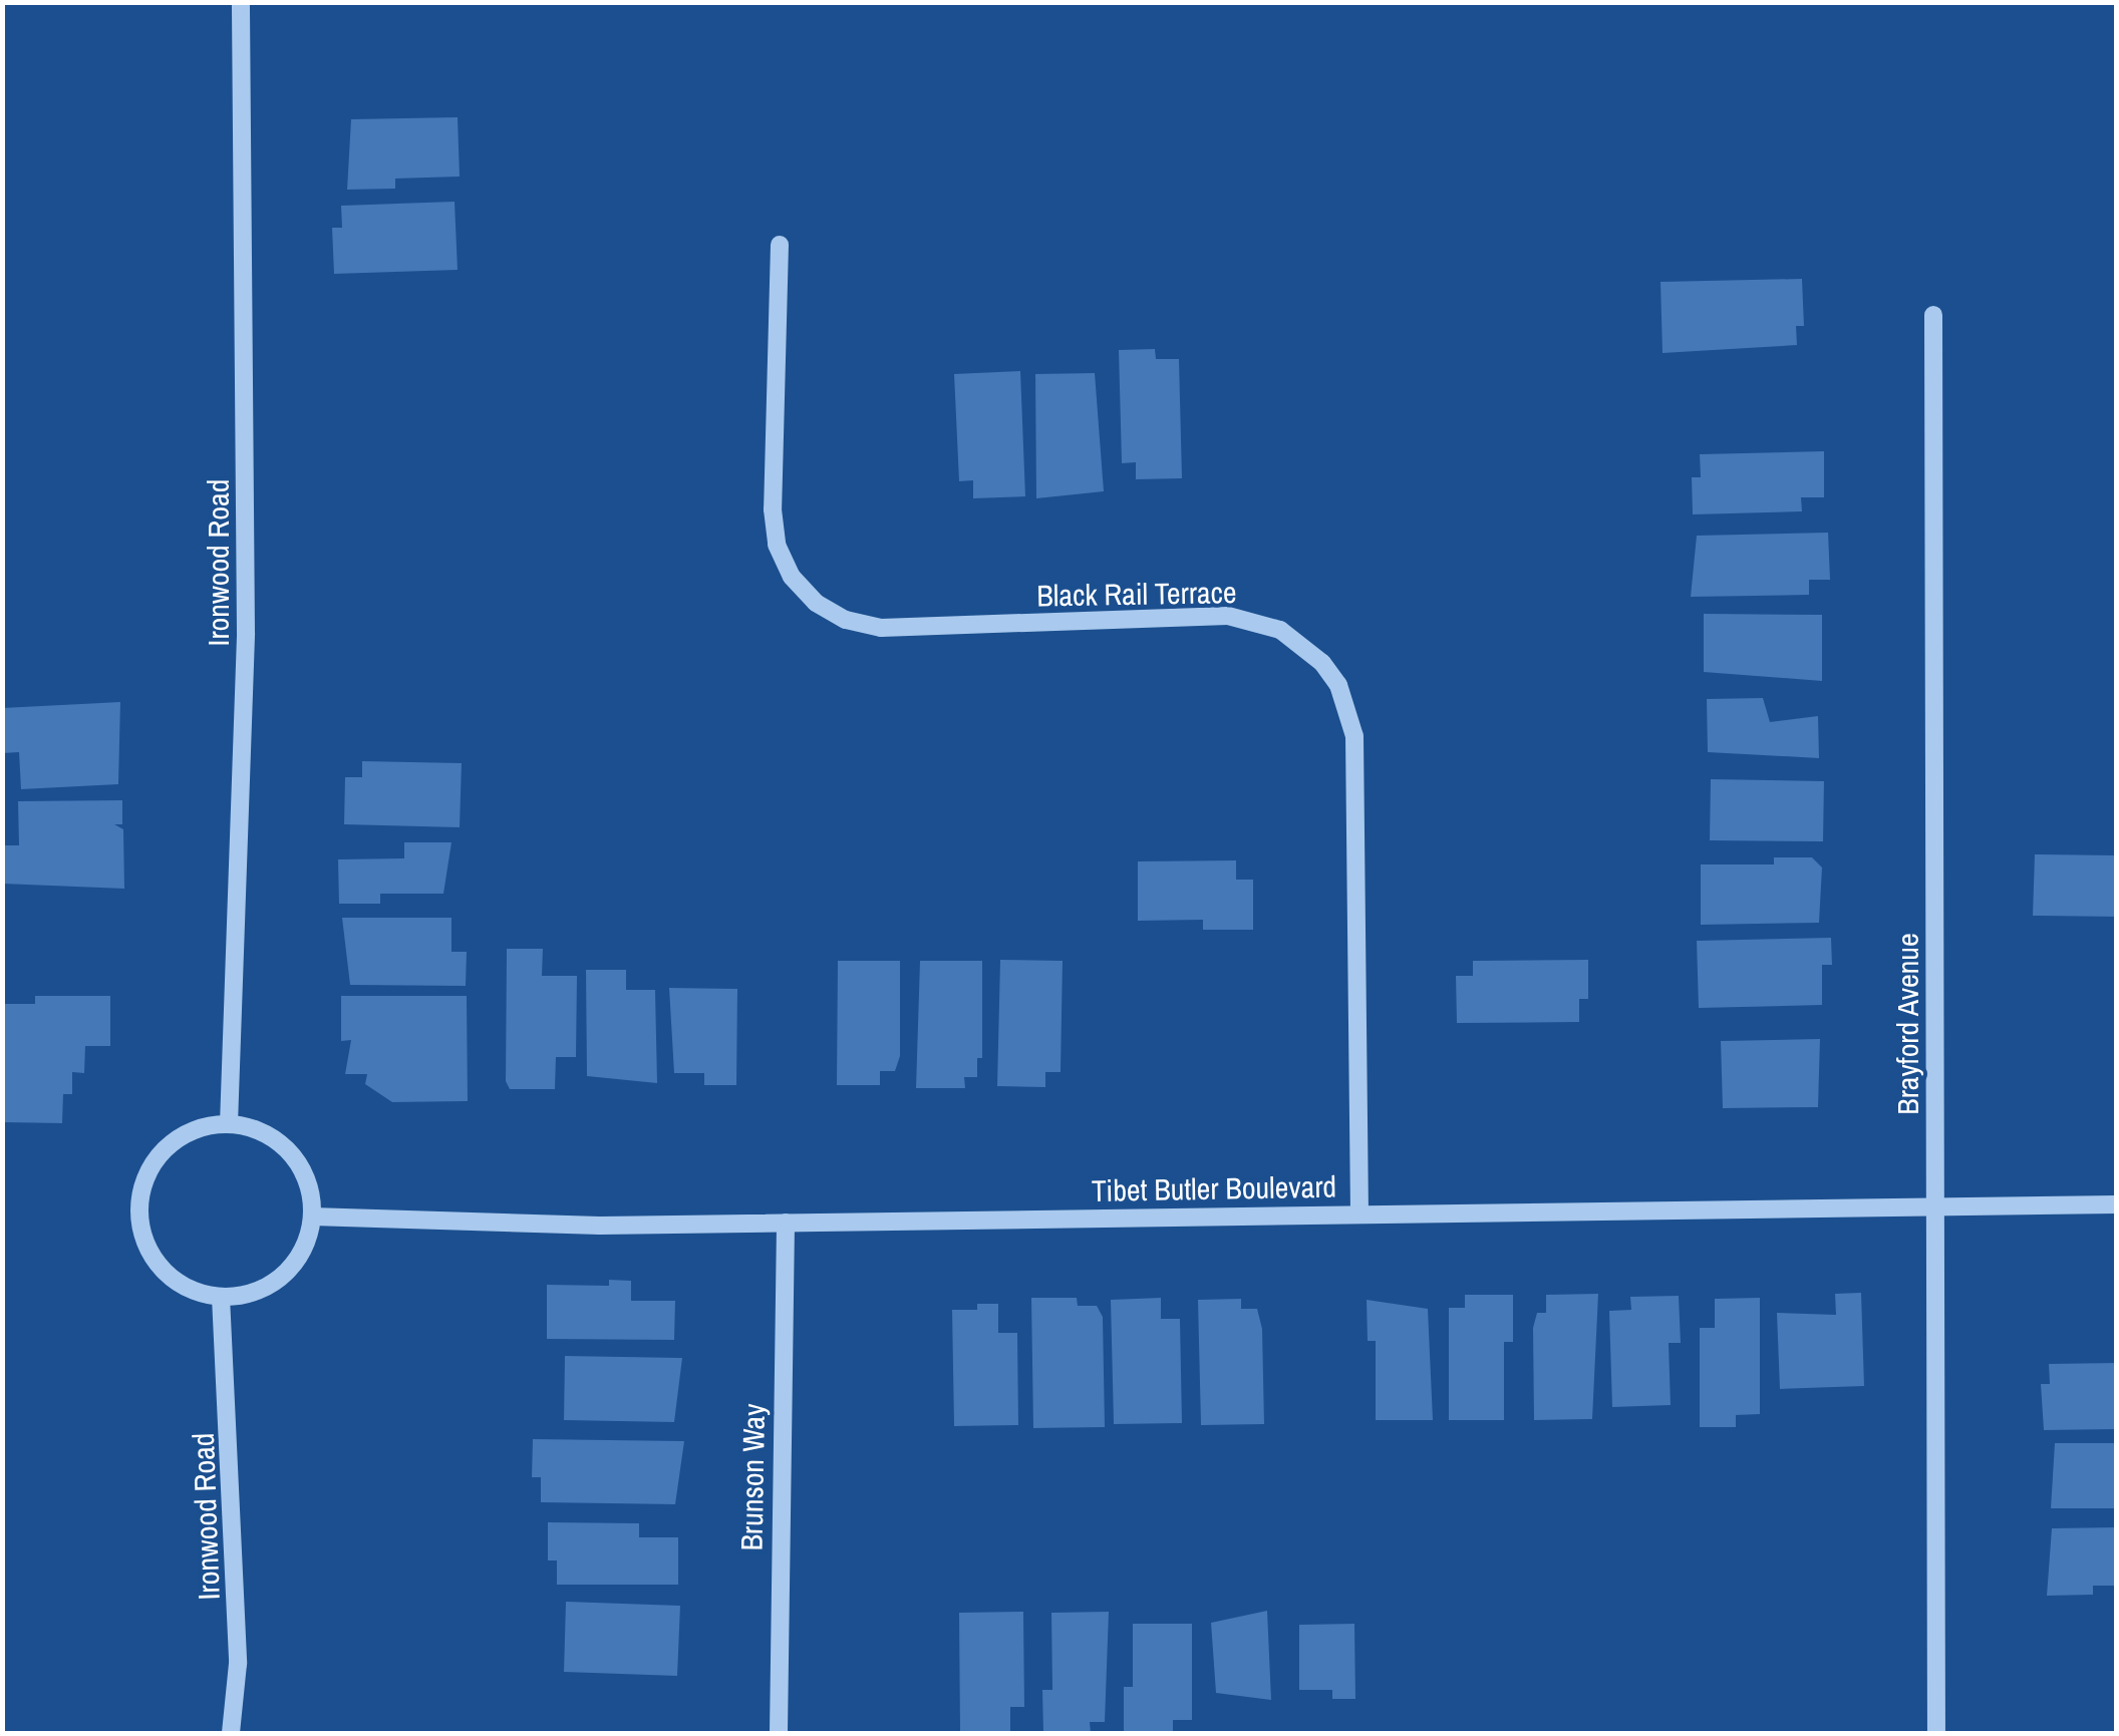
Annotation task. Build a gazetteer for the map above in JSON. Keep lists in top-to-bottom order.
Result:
{
  "streets": {
    "street": [
      "Ironwood Road",
      "Black Rail Terrace",
      "Brayford Avenue",
      "Tibet Butler Boulevard",
      "Brunson Way"
    ]
  },
  "crossings": [
    ["Ironwood Road", "Tibet Butler Boulevard"],
    ["Black Rail Terrace", "Tibet Butler Boulevard"],
    ["Brayford Avenue", "Tibet Butler Boulevard"],
    ["Tibet Butler Boulevard", "Brunson Way"]
  ]
}
